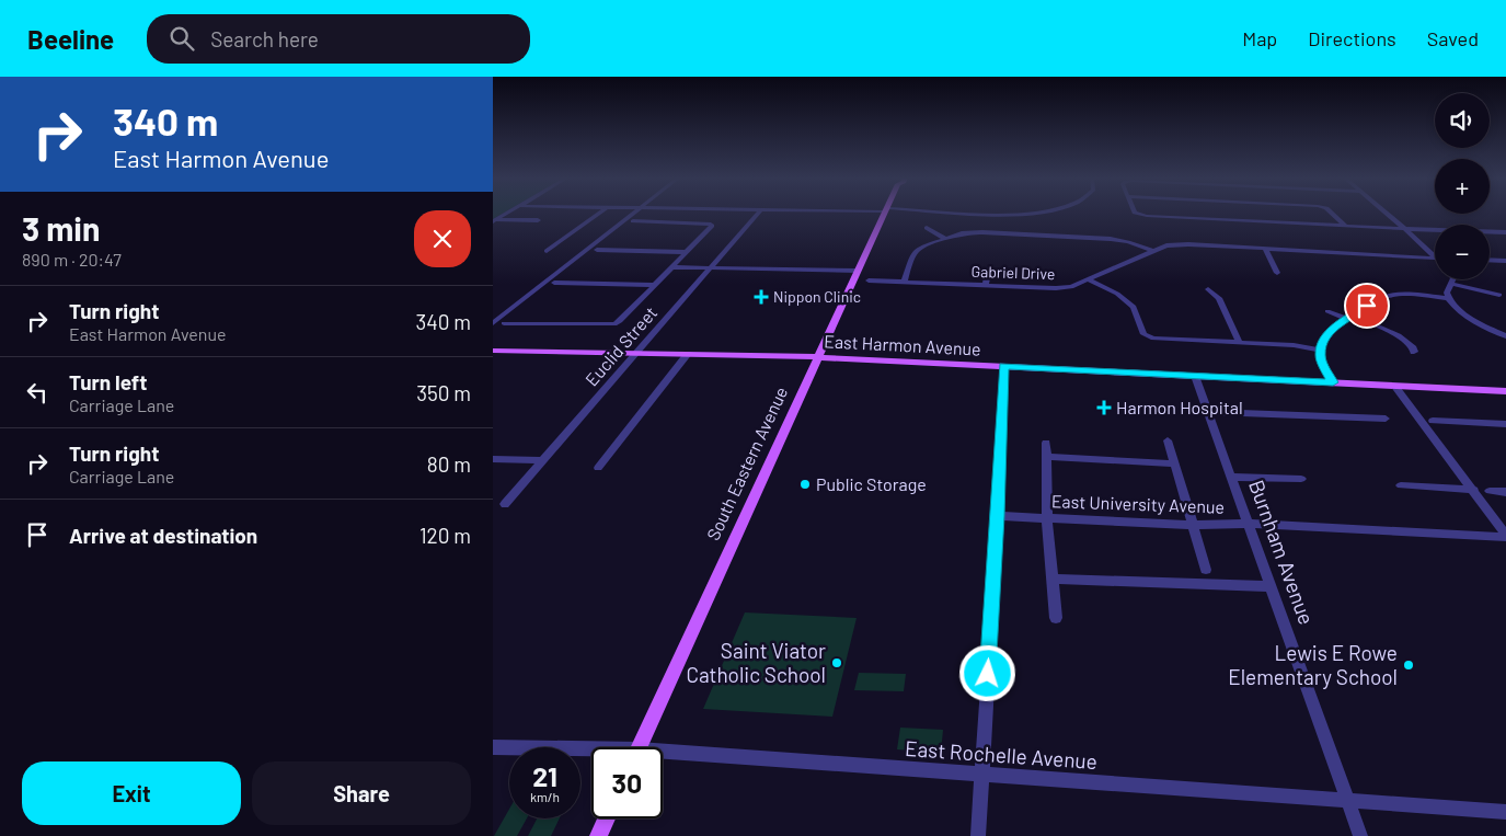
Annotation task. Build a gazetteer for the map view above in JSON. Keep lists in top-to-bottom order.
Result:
{
  "streets": {
    "main road": ["East Harmon Avenue", "South Eastern Avenue"],
    "street": [
      "Gabriel Drive",
      "Euclid Street",
      "East University Avenue",
      "Burnham Avenue",
      "East Rochelle Avenue"
    ]
  },
  "crossings": [
    ["East Harmon Avenue", "Euclid Street"],
    ["East Harmon Avenue", "South Eastern Avenue"],
    ["East Harmon Avenue", "Burnham Avenue"],
    ["East University Avenue", "Burnham Avenue"],
    ["Burnham Avenue", "East Rochelle Avenue"]
  ],
  "places": {
    "health": ["Nippon Clinic", "Harmon Hospital"],
    "other": ["Public Storage", "Saint Viator Catholic School", "Lewis E Rowe Elementary School"]
  },
  "page": {
    "header": "Beeline",
    "search": "Search here",
    "nav": ["Map", "Directions", "Saved"],
    "turn": ["340 m", "East Harmon Avenue"],
    "map_buttons": ["+", "−"],
    "heading": ["3 min", "890 m · 20:47"],
    "list": [
      {
        "name": "Turn right",
        "note": "East Harmon Avenue",
        "value": "340 m"
      },
      {
        "name": "Turn left",
        "note": "Carriage Lane",
        "value": "350 m"
      },
      {
        "name": "Turn right",
        "note": "Carriage Lane",
        "value": "80 m"
      },
      {
        "name": "Arrive at destination",
        "value": "120 m"
      }
    ],
    "speed": "21 km/h",
    "limit": "30",
    "buttons": ["Exit", "Share"]
  }
}
